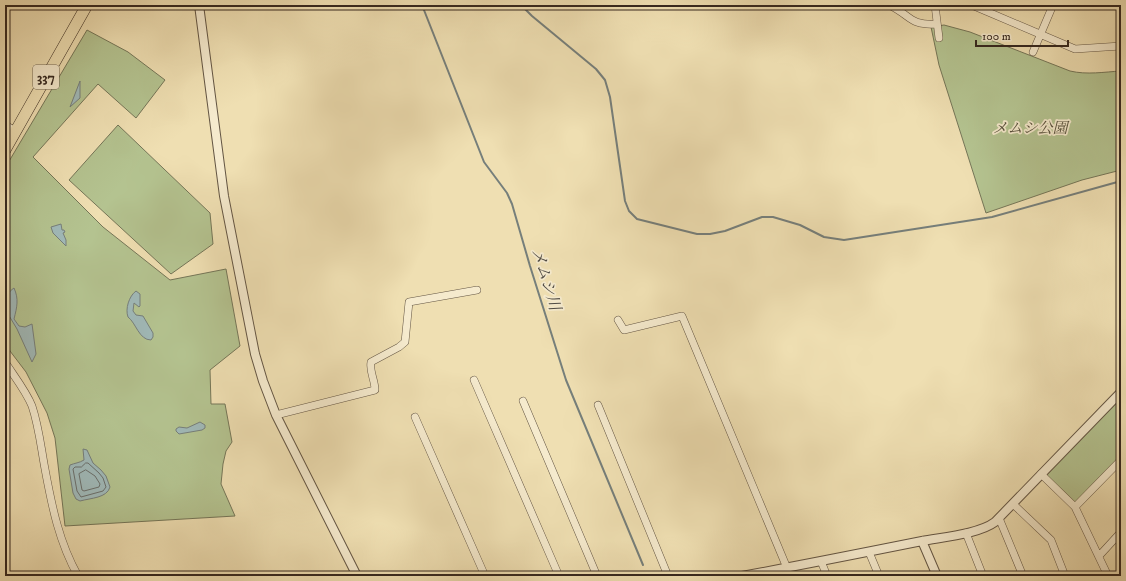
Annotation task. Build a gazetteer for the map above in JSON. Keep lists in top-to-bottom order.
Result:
{
  "streets": {
    "highway": ["337"]
  },
  "water": ["メムシ川"],
  "parks": ["メムシ公園"],
  "scale_bar": "100 m"
}
